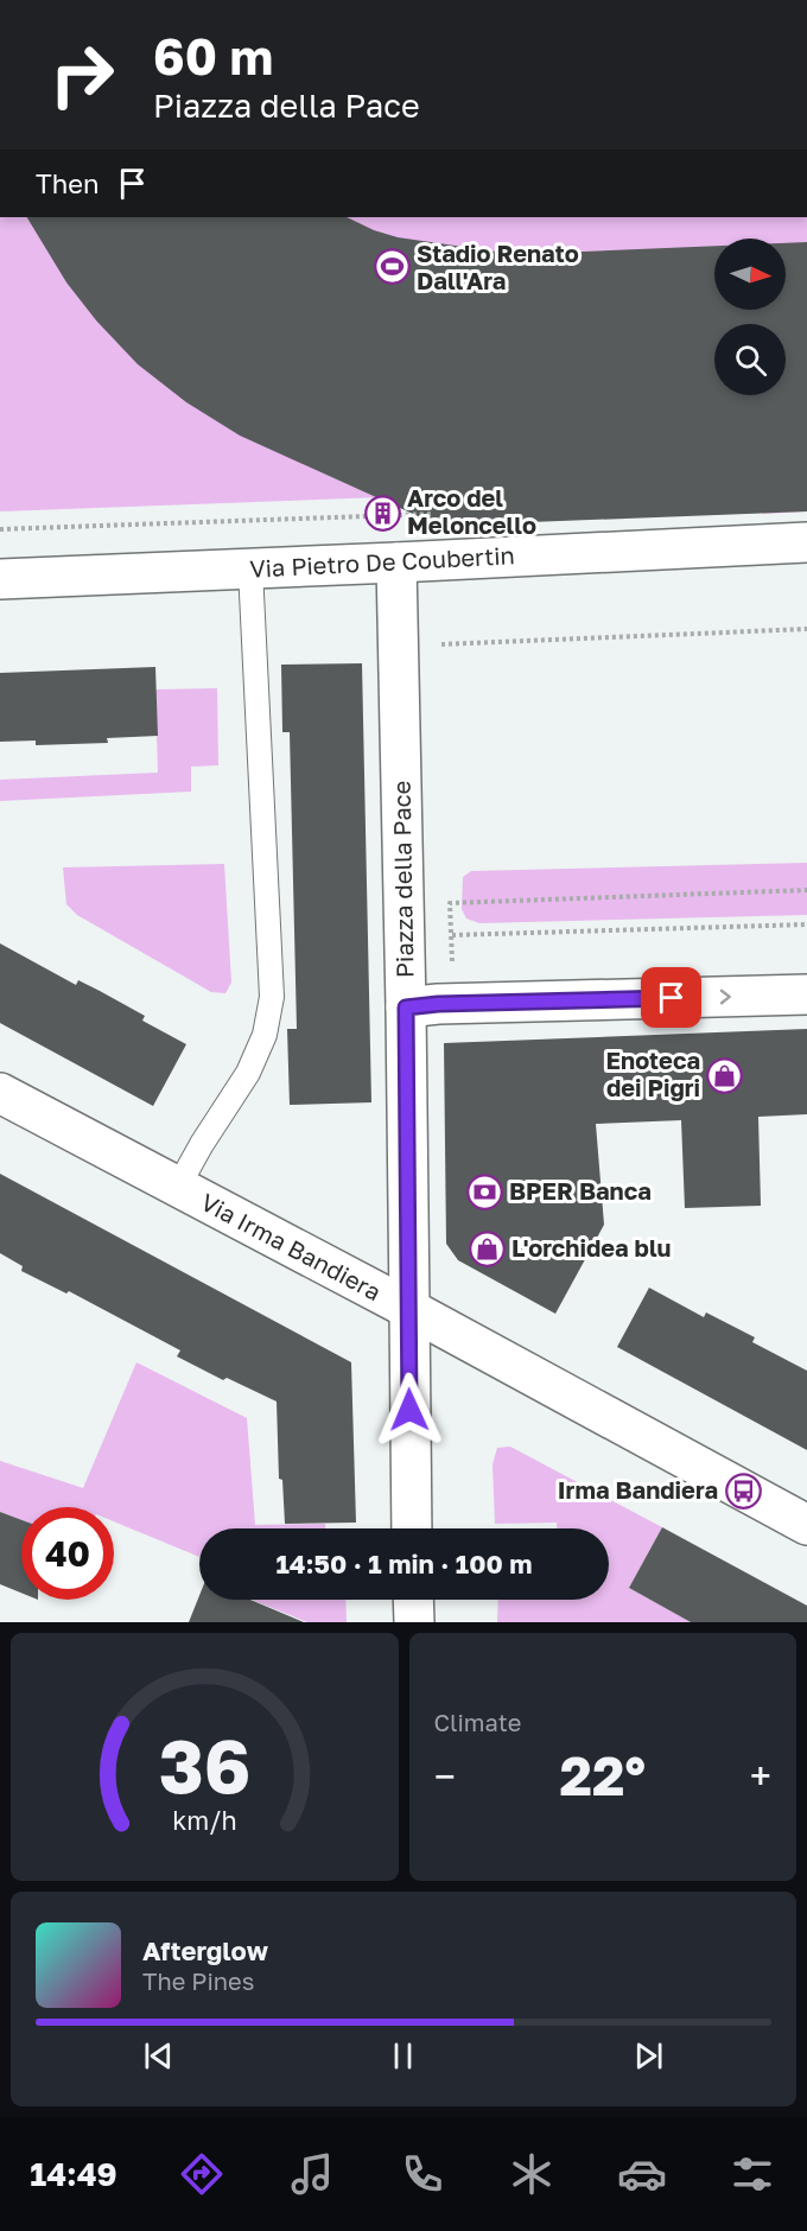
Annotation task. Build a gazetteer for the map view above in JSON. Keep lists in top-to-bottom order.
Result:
{
  "streets": {
    "street": ["Via Pietro De Coubertin", "Piazza della Pace", "Via Irma Bandiera"]
  },
  "crossings": [
    ["Via Pietro De Coubertin", "Piazza della Pace"]
  ],
  "one_way": ["Piazza della Pace"],
  "places": {
    "sports": ["Stadio Renato Dall'Ara"],
    "building": ["Arco del Meloncello"],
    "shop": ["Enoteca dei Pigri", "L'orchidea blu"],
    "bank": ["BPER Banca"],
    "bus stop": ["Irma Bandiera"]
  },
  "north": "right",
  "page": {
    "turn": ["60 m", "Piazza della Pace"],
    "then": "Then",
    "limit": "40",
    "trip": "14:50 · 1 min · 100 m",
    "tile": "Climate",
    "heat": ["−", "22°", "+"],
    "song": ["Afterglow", "The Pines"],
    "tabs": "14:49",
    "gauge": ["36", "km/h"]
  }
}
